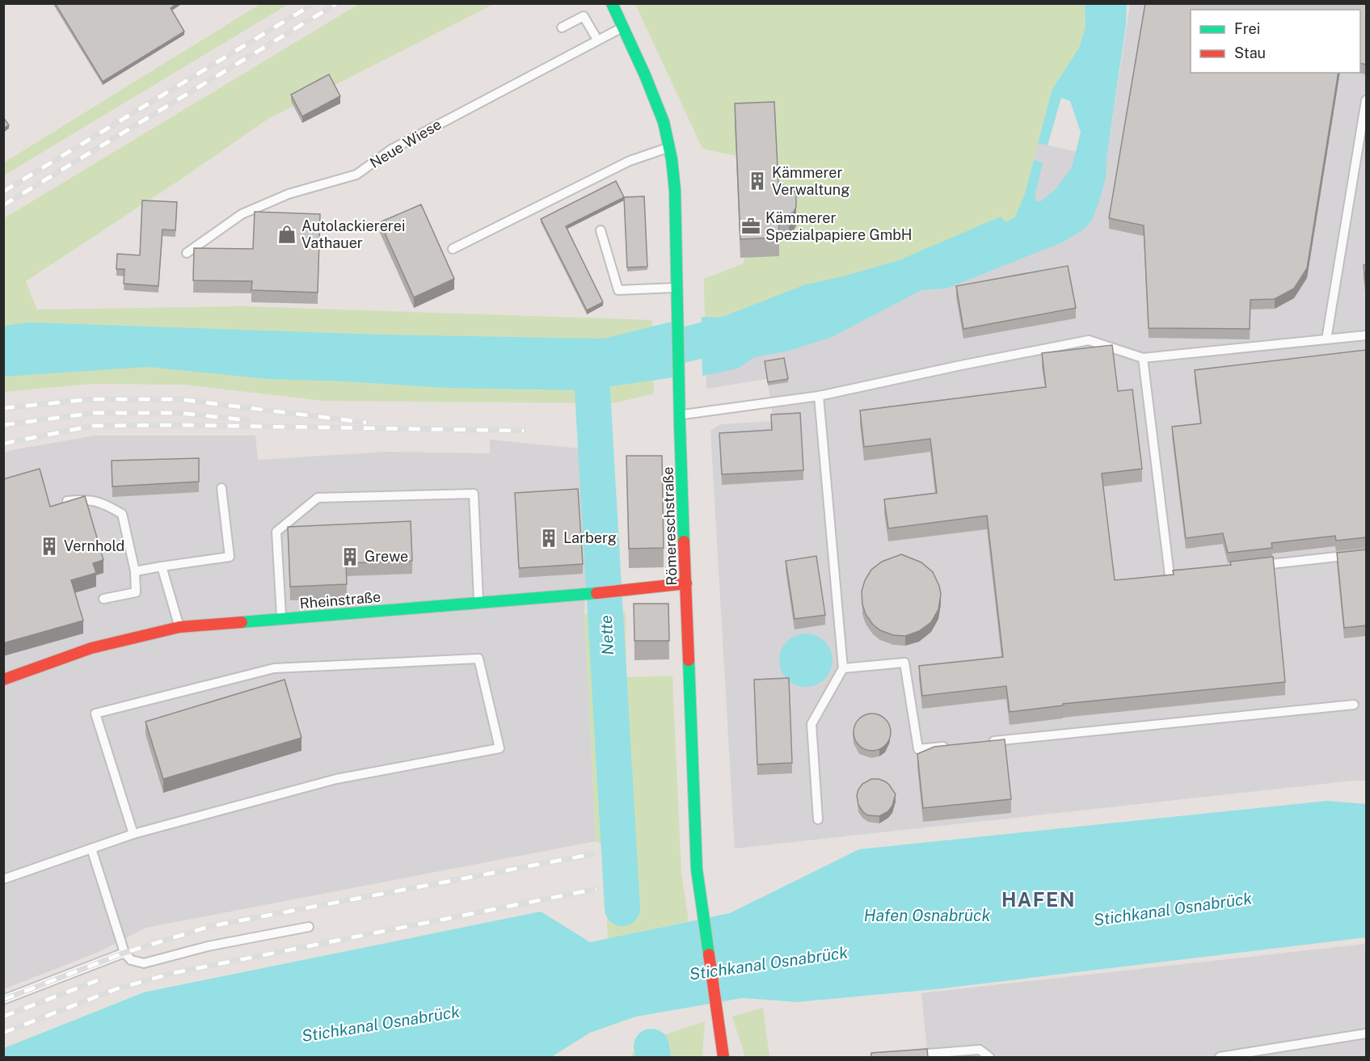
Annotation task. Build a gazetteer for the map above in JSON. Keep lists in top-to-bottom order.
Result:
{
  "streets": {
    "main road": ["Römereschstraße", "Rheinstraße"],
    "lane": ["Neue Wiese"]
  },
  "crossings": [
    ["Neue Wiese", "Römereschstraße"],
    ["Römereschstraße", "Rheinstraße"]
  ],
  "districts": ["HAFEN"],
  "water": ["Nette", "Stichkanal Osnabrück", "Hafen Osnabrück"],
  "places": {
    "building": [
      "Kämmerer Verwaltung",
      "Larberg",
      "Vernhold",
      "Grewe"
    ],
    "office": ["Kämmerer Spezialpapiere GmbH"],
    "shop": ["Autolackiererei Vathauer"]
  },
  "legend": ["Frei", "Stau"]
}
